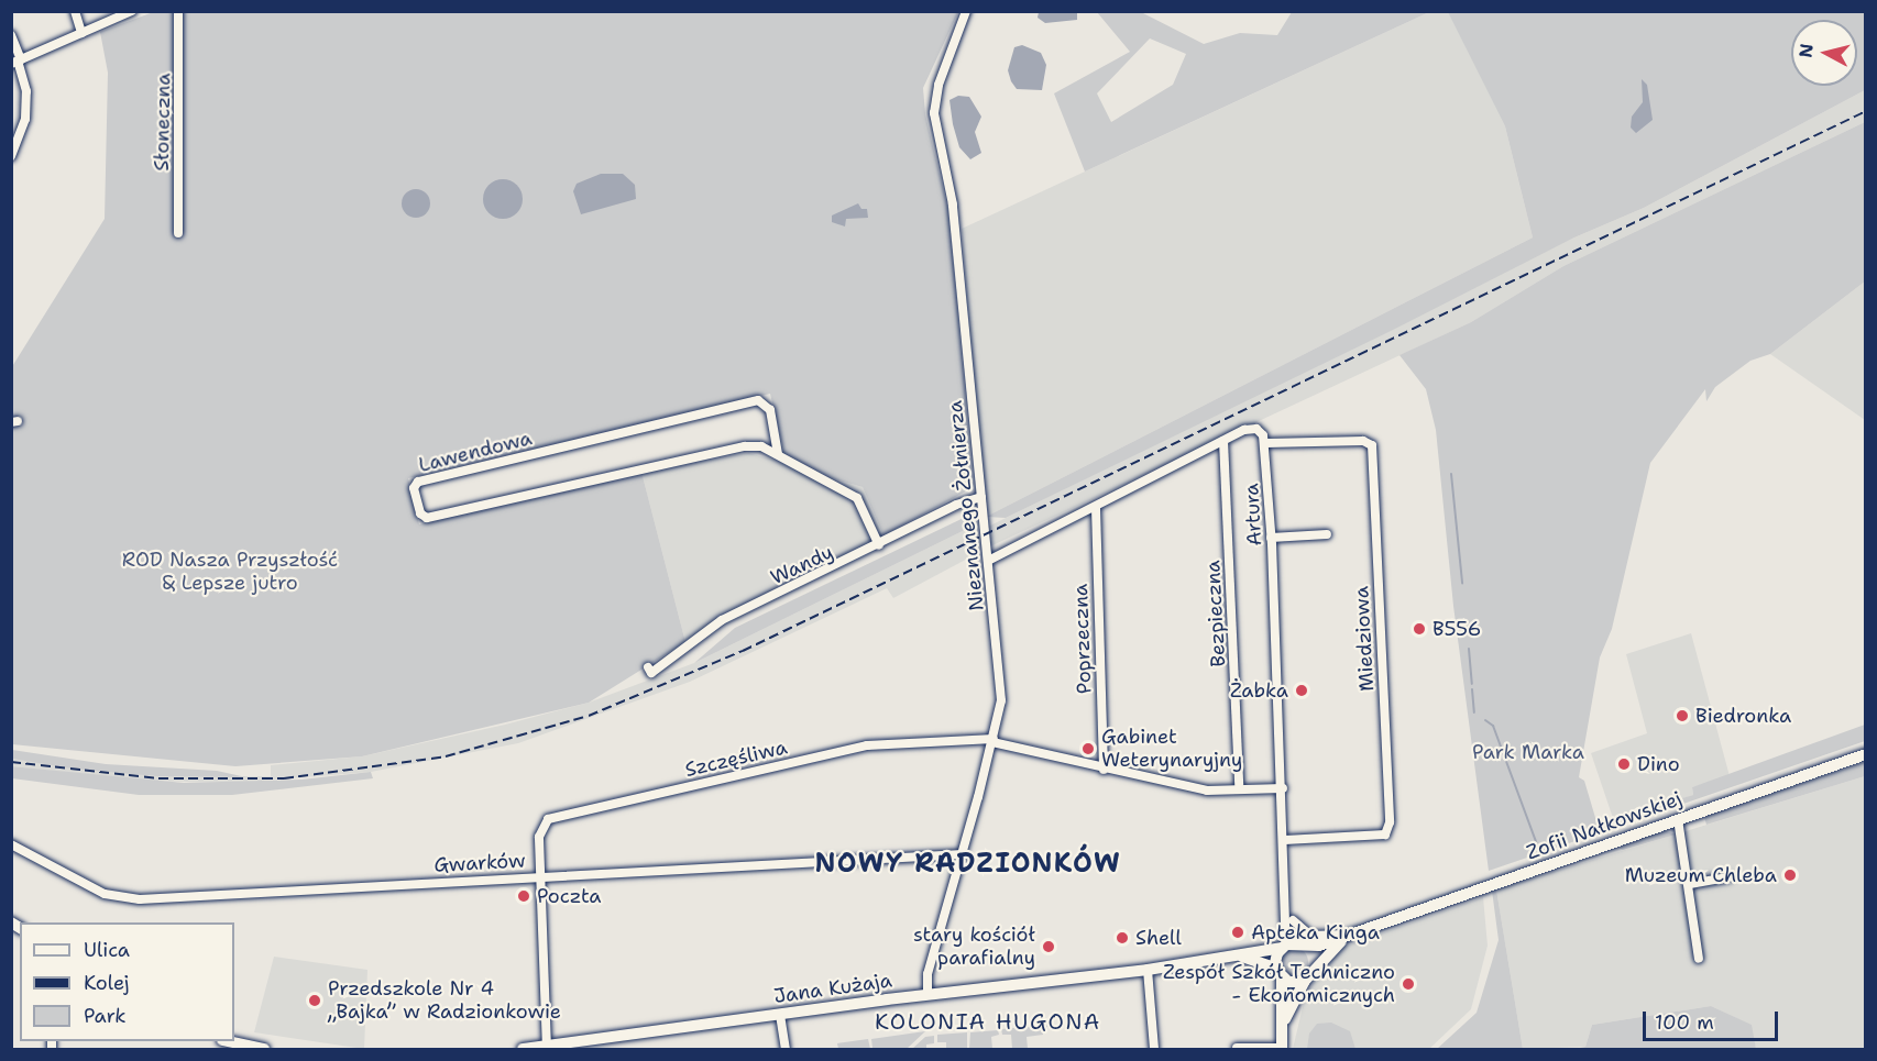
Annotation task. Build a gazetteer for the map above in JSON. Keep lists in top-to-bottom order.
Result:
{
  "streets": {
    "street": [
      "Słoneczna",
      "Lawendowa",
      "Nieznanego Żołnierza",
      "Artura",
      "Wandy",
      "Bezpieczna",
      "Poprzeczna",
      "Miedziowa",
      "Szczęśliwa",
      "Zofii Nałkowskiej",
      "Gwarków",
      "Jana Kużaja"
    ]
  },
  "crossings": [
    ["Lawendowa", "Wandy"],
    ["Nieznanego Żołnierza", "Wandy"],
    ["Nieznanego Żołnierza", "Szczęśliwa"],
    ["Nieznanego Żołnierza", "Gwarków"],
    ["Nieznanego Żołnierza", "Jana Kużaja"],
    ["Artura", "Miedziowa"],
    ["Artura", "Szczęśliwa"],
    ["Artura", "Jana Kużaja"],
    ["Poprzeczna", "Szczęśliwa"],
    ["Szczęśliwa", "Gwarków"],
    ["Zofii Nałkowskiej", "Jana Kużaja"]
  ],
  "districts": ["NOWY RADZIONKÓW", "KOLONIA HUGONA"],
  "parks": ["ROD Nasza Przyszłość & Lepsze jutro", "Park Marka"],
  "places": [
    "B556",
    "Żabka",
    "Biedronka",
    "Gabinet Weterynaryjny",
    "Dino",
    "Muzeum Chleba",
    "Poczta",
    "Apteka Kinga",
    "Shell",
    "stary kościół parafialny",
    "Zespół Szkół Techniczno - Ekonomicznych",
    "Przedszkole Nr 4 „Bajka” w Radzionkowie"
  ],
  "legend": ["Ulica", "Kolej", "Park"],
  "scale_bar": "100 m",
  "north": "left"
}
